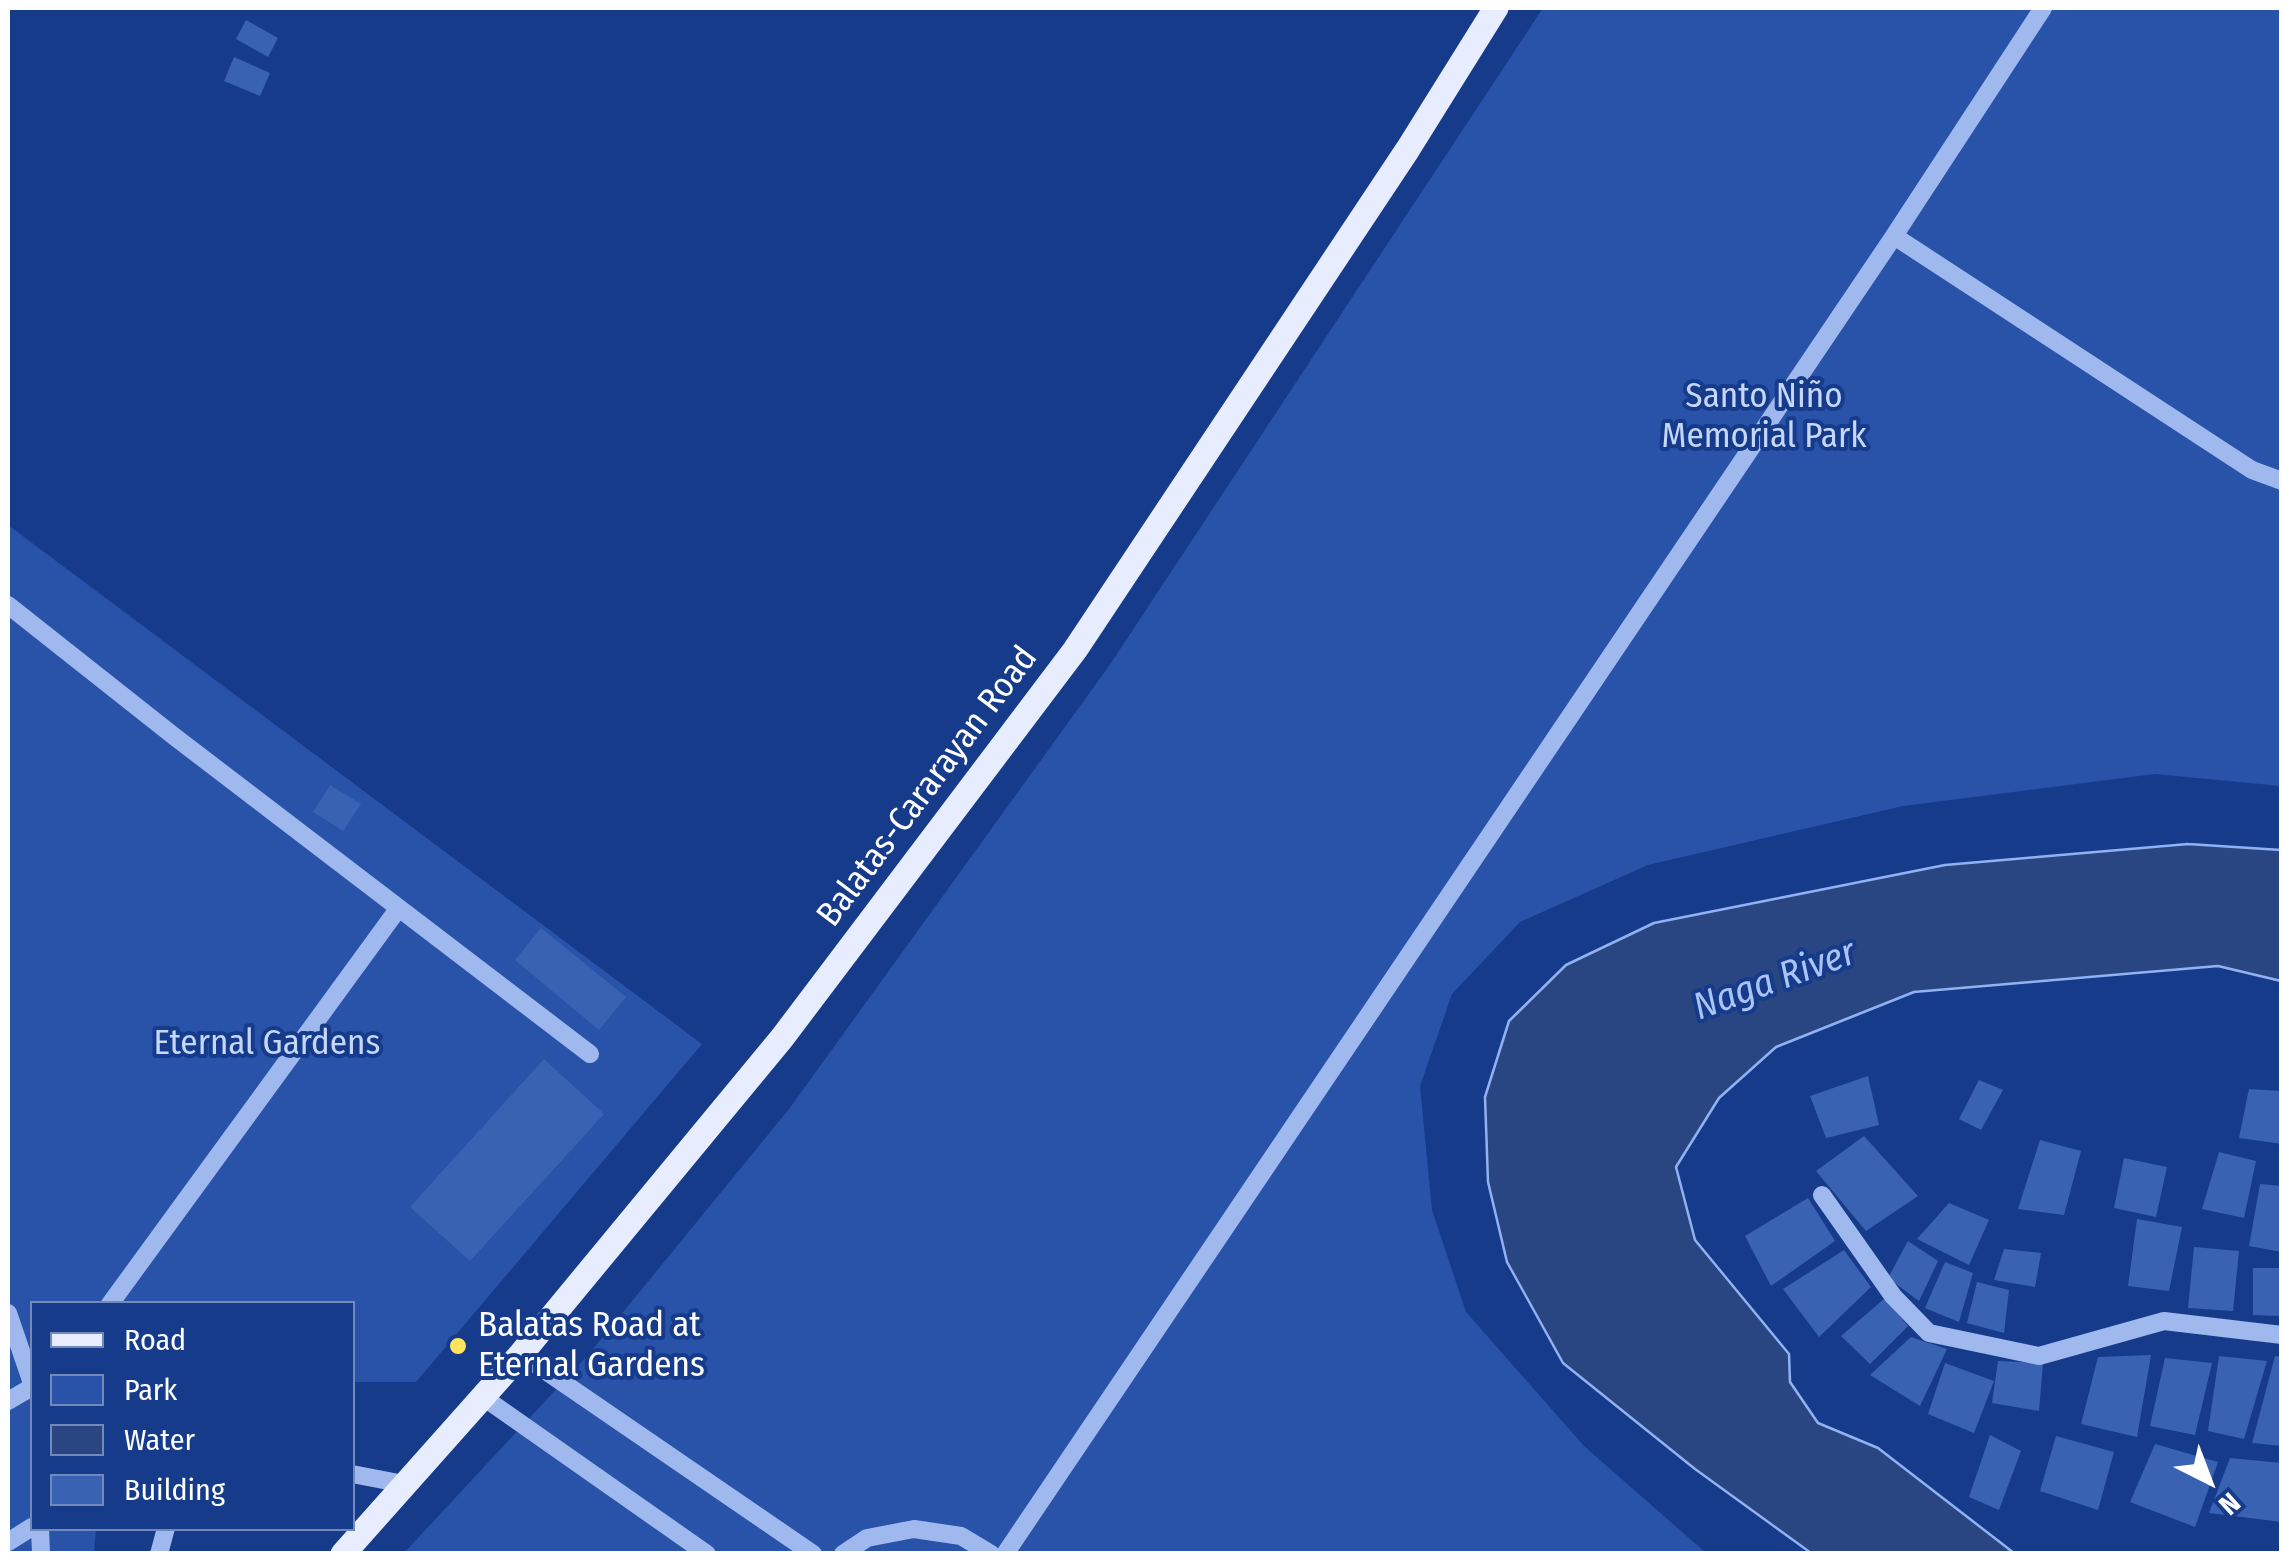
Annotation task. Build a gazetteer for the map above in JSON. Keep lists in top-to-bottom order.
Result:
{
  "streets": {
    "main road": ["Balatas-Cararayan Road"]
  },
  "water": ["Naga River"],
  "parks": ["Santo Niño Memorial Park", "Eternal Gardens"],
  "places": ["Balatas Road at Eternal Gardens"],
  "legend": [
    "Road",
    "Park",
    "Water",
    "Building"
  ],
  "north": "bottom right"
}
